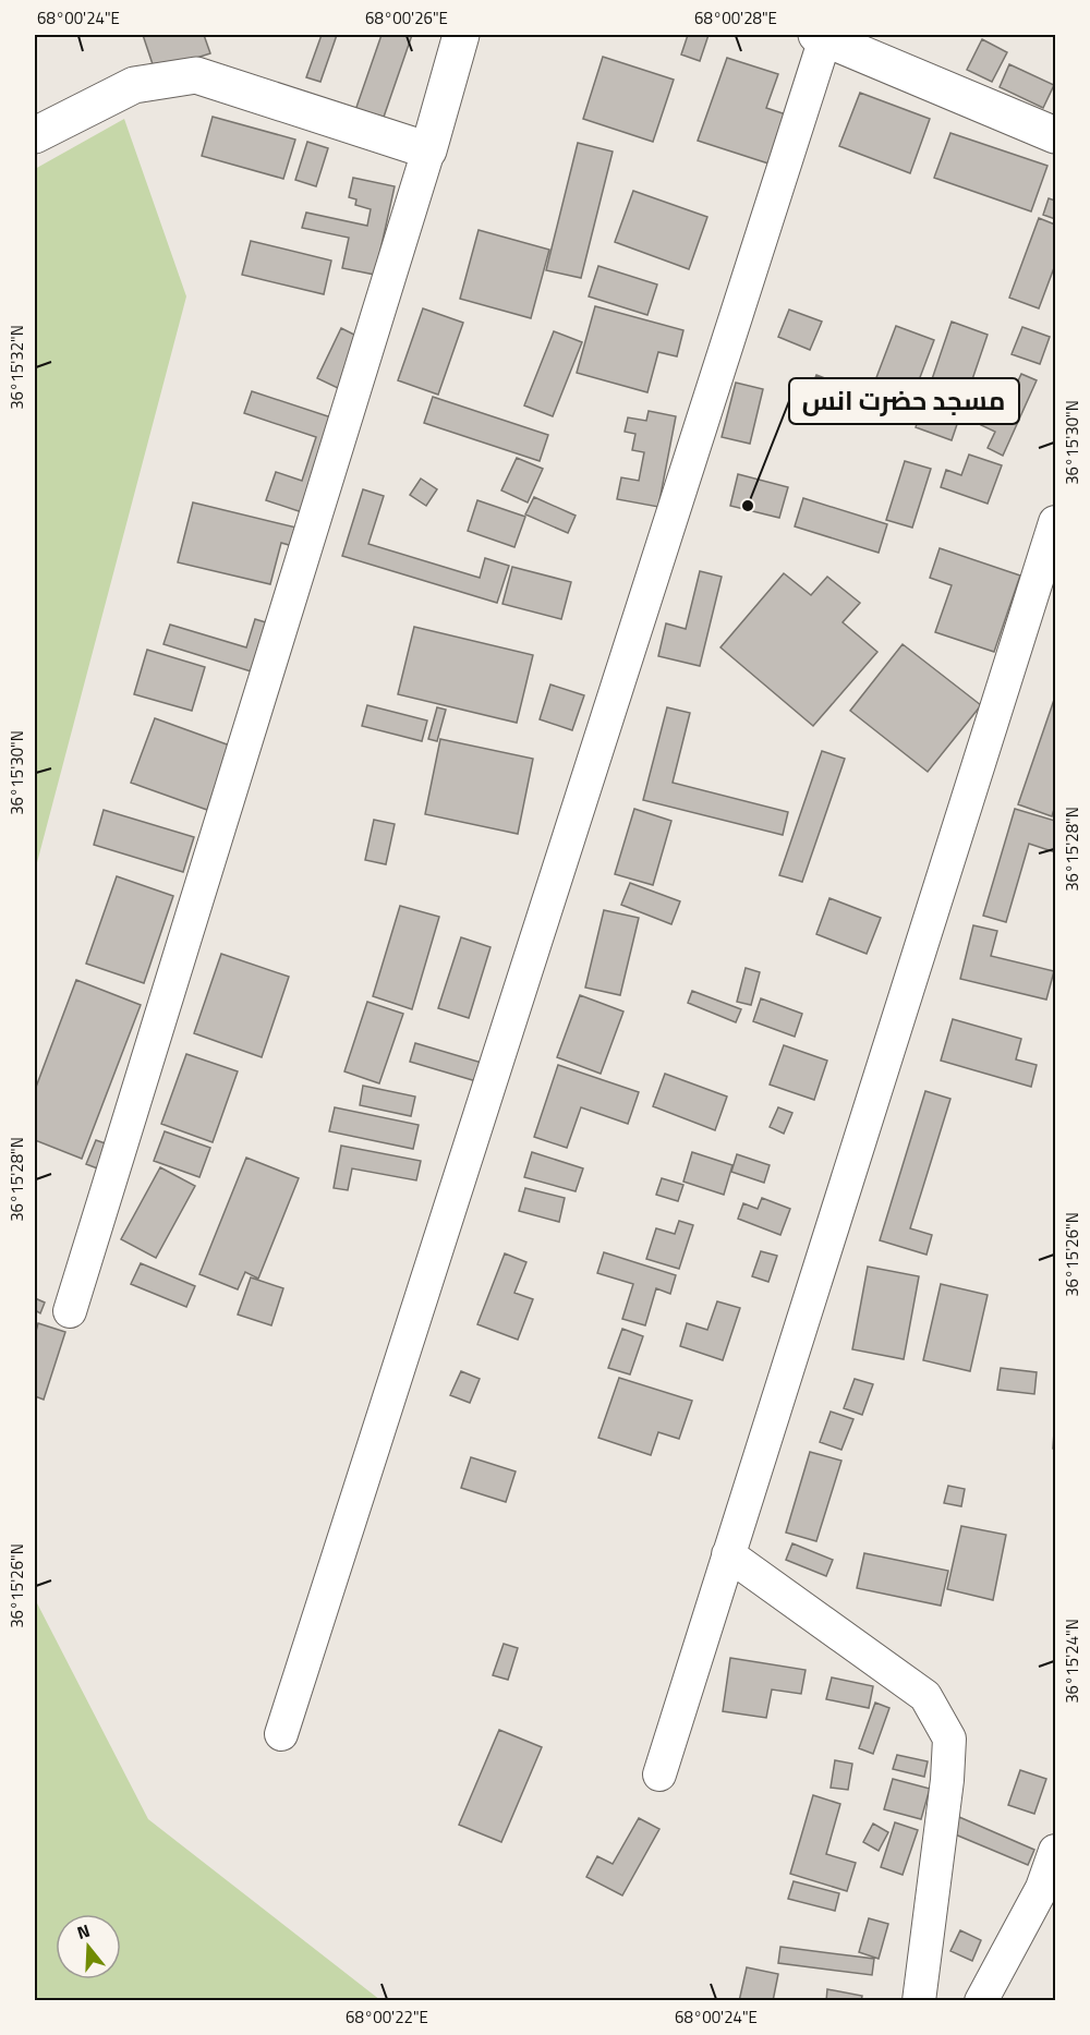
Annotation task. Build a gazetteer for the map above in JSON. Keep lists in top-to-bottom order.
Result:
{
  "places": ["مسجد حضرت انس"],
  "north": "top",
  "coordinates": [
    "68°00'24\"E",
    "68°00'26\"E",
    "68°00'28\"E",
    "36°15'32\"N",
    "36°15'30\"N",
    "36°15'28\"N",
    "36°15'26\"N",
    "36°15'24\"N",
    "68°00'22\"E"
  ]
}
